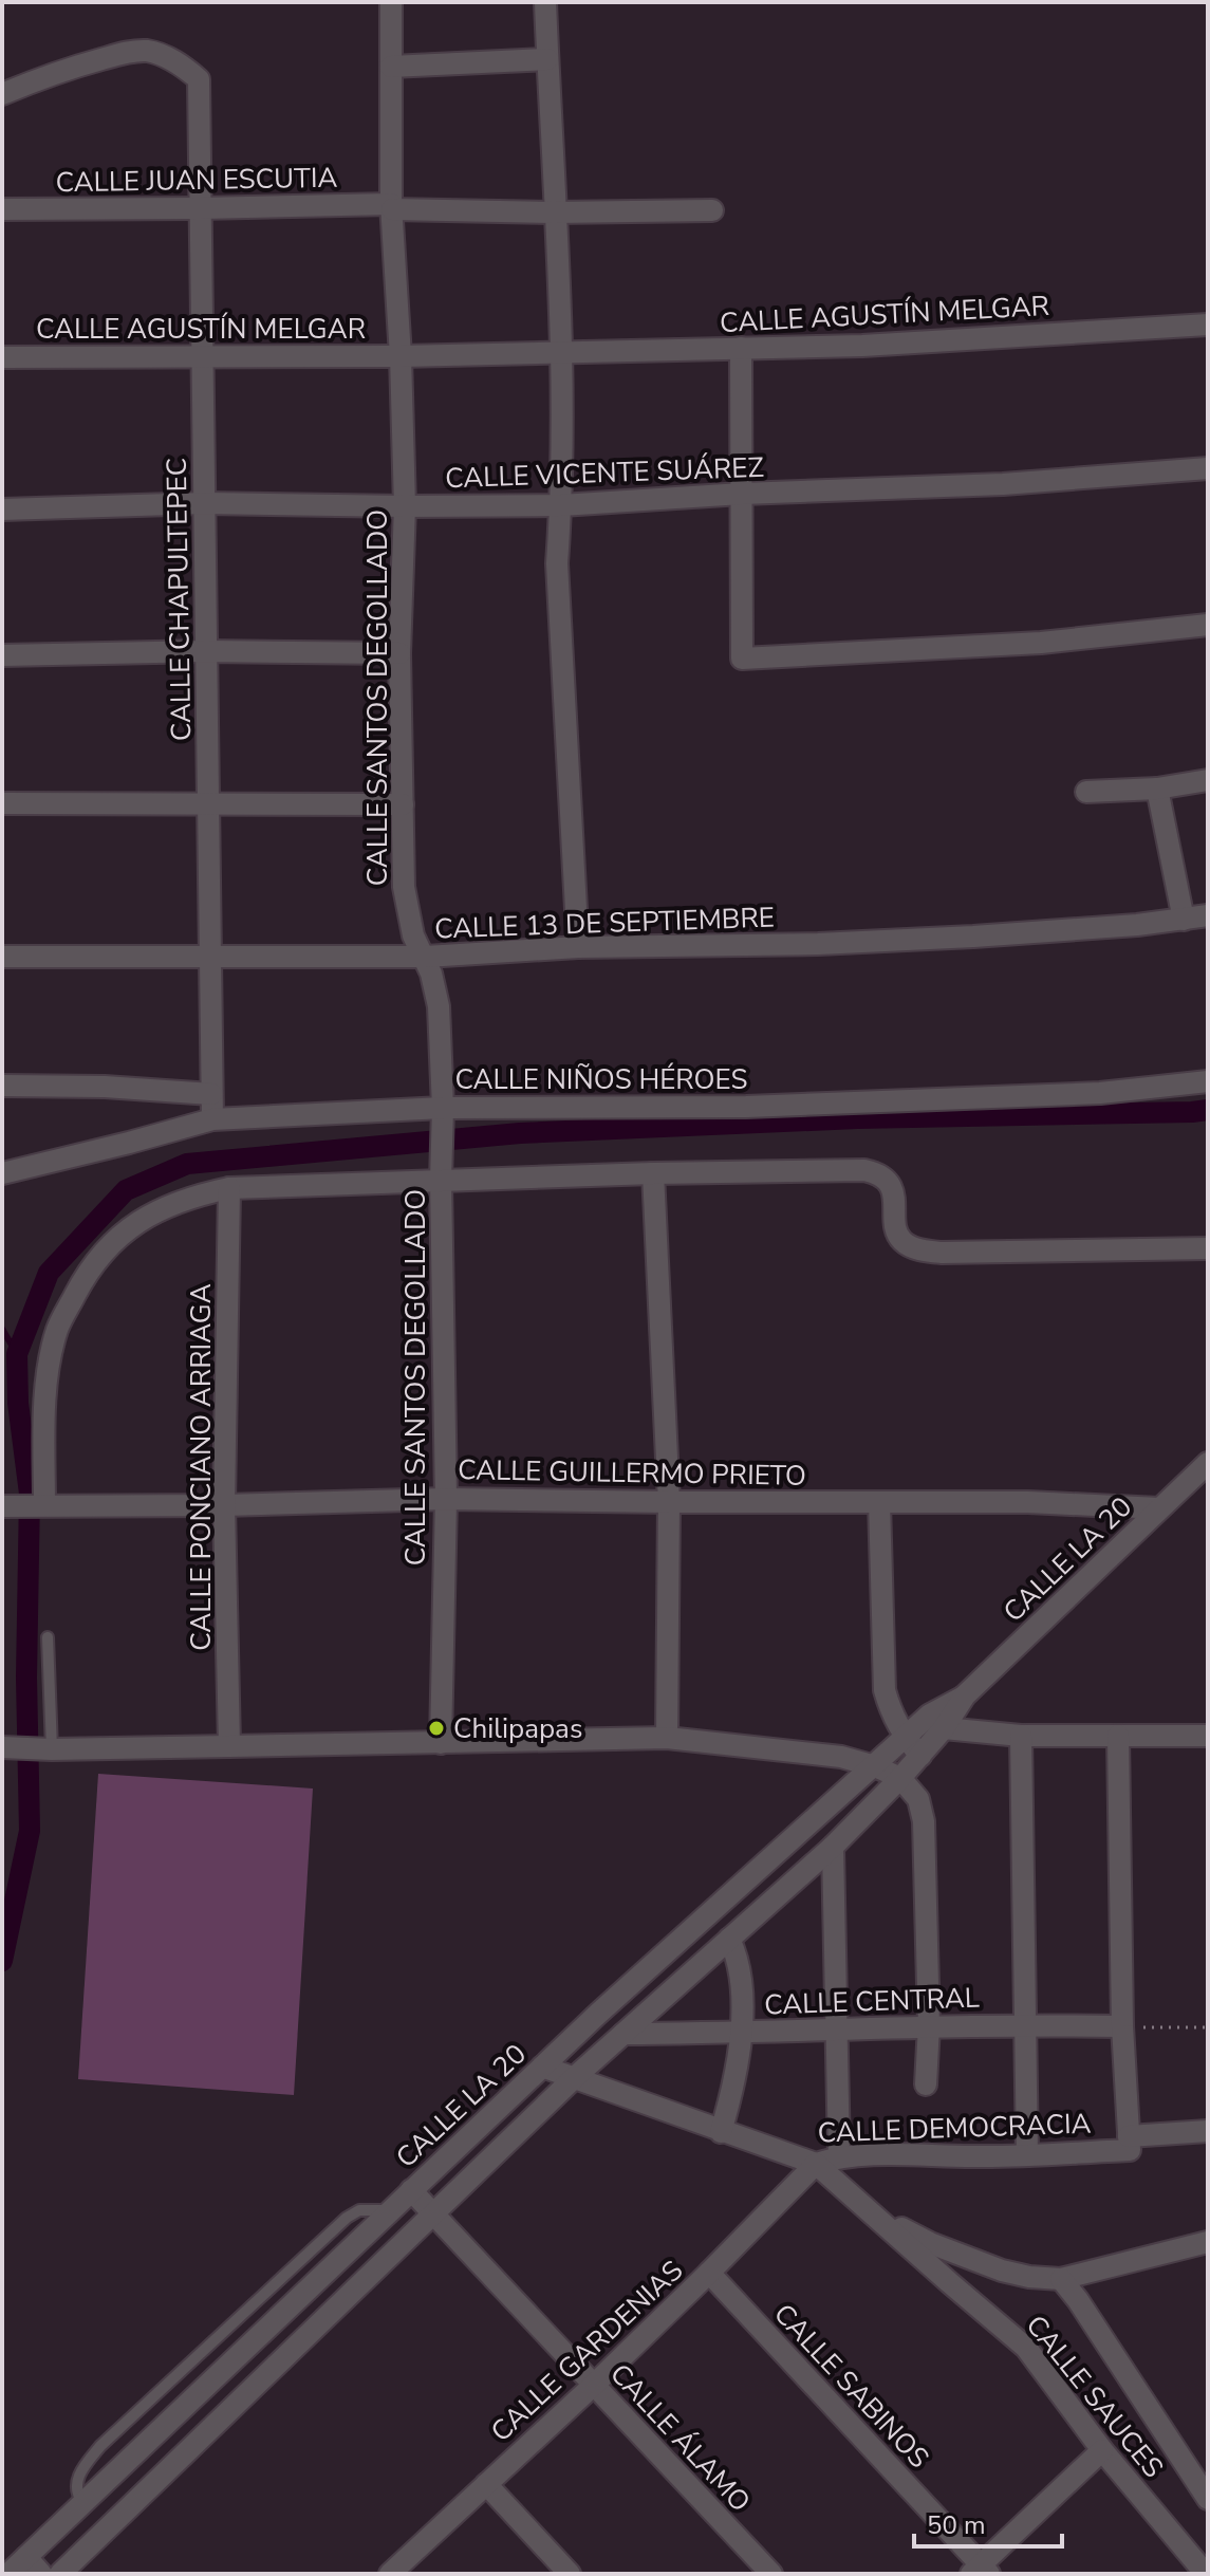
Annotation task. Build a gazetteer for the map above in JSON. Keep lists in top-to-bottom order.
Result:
{
  "streets": {
    "street": [
      "CALLE JUAN ESCUTIA",
      "CALLE AGUSTÍN MELGAR",
      "CALLE VICENTE SUÁREZ",
      "CALLE CHAPULTEPEC",
      "CALLE SANTOS DEGOLLADO",
      "CALLE 13 DE SEPTIEMBRE",
      "CALLE NIÑOS HÉROES",
      "CALLE PONCIANO ARRIAGA",
      "CALLE GUILLERMO PRIETO",
      "CALLE LA 20",
      "CALLE CENTRAL",
      "CALLE DEMOCRACIA",
      "CALLE GARDENIAS",
      "CALLE SABINOS",
      "CALLE SAUCES",
      "CALLE ÁLAMO"
    ]
  },
  "crossings": [
    ["CALLE JUAN ESCUTIA", "CALLE CHAPULTEPEC"],
    ["CALLE JUAN ESCUTIA", "CALLE SANTOS DEGOLLADO"],
    ["CALLE AGUSTÍN MELGAR", "CALLE CHAPULTEPEC"],
    ["CALLE AGUSTÍN MELGAR", "CALLE SANTOS DEGOLLADO"],
    ["CALLE VICENTE SUÁREZ", "CALLE CHAPULTEPEC"],
    ["CALLE VICENTE SUÁREZ", "CALLE SANTOS DEGOLLADO"],
    ["CALLE CHAPULTEPEC", "CALLE 13 DE SEPTIEMBRE"],
    ["CALLE CHAPULTEPEC", "CALLE NIÑOS HÉROES"],
    ["CALLE SANTOS DEGOLLADO", "CALLE 13 DE SEPTIEMBRE"],
    ["CALLE SANTOS DEGOLLADO", "CALLE NIÑOS HÉROES"],
    ["CALLE SANTOS DEGOLLADO", "CALLE GUILLERMO PRIETO"],
    ["CALLE PONCIANO ARRIAGA", "CALLE GUILLERMO PRIETO"],
    ["CALLE GUILLERMO PRIETO", "CALLE LA 20"],
    ["CALLE LA 20", "CALLE CENTRAL"],
    ["CALLE LA 20", "CALLE DEMOCRACIA"],
    ["CALLE LA 20", "CALLE ÁLAMO"],
    ["CALLE DEMOCRACIA", "CALLE GARDENIAS"],
    ["CALLE DEMOCRACIA", "CALLE SAUCES"],
    ["CALLE GARDENIAS", "CALLE SABINOS"],
    ["CALLE GARDENIAS", "CALLE SAUCES"],
    ["CALLE GARDENIAS", "CALLE ÁLAMO"]
  ],
  "places": ["Chilipapas"],
  "scale_bar": "50 m"
}
